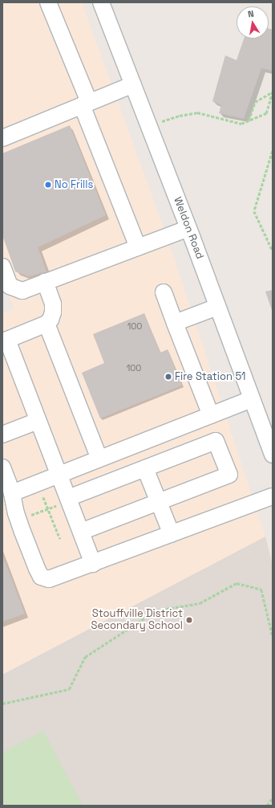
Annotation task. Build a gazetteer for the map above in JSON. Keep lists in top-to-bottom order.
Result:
{
  "streets": {
    "street": ["Weldon Road"]
  },
  "places": ["No Frills", "Fire Station 51", "Stouffville District Secondary School"],
  "house_numbers": ["100", "100"],
  "north": "top"
}
